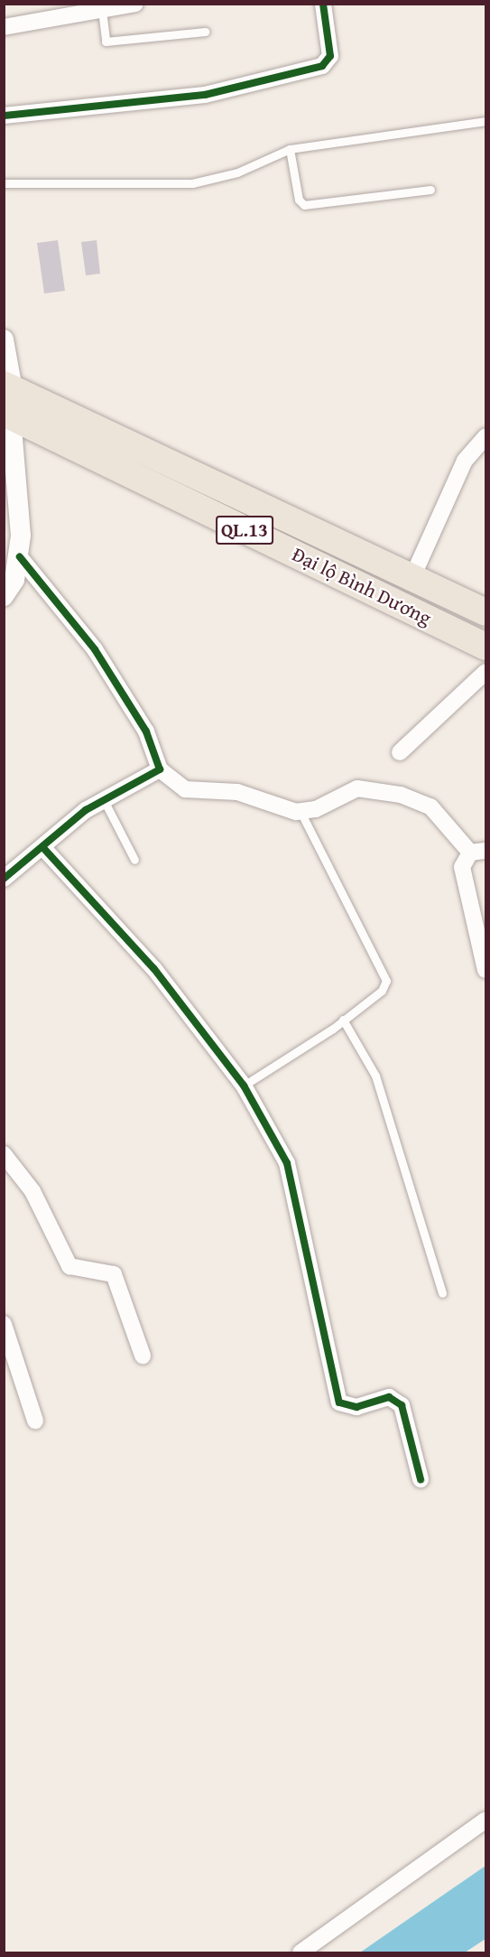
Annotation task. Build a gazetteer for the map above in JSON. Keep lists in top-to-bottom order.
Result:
{
  "streets": {
    "highway": ["QL.13", "Đại lộ Bình Dương"]
  }
}
